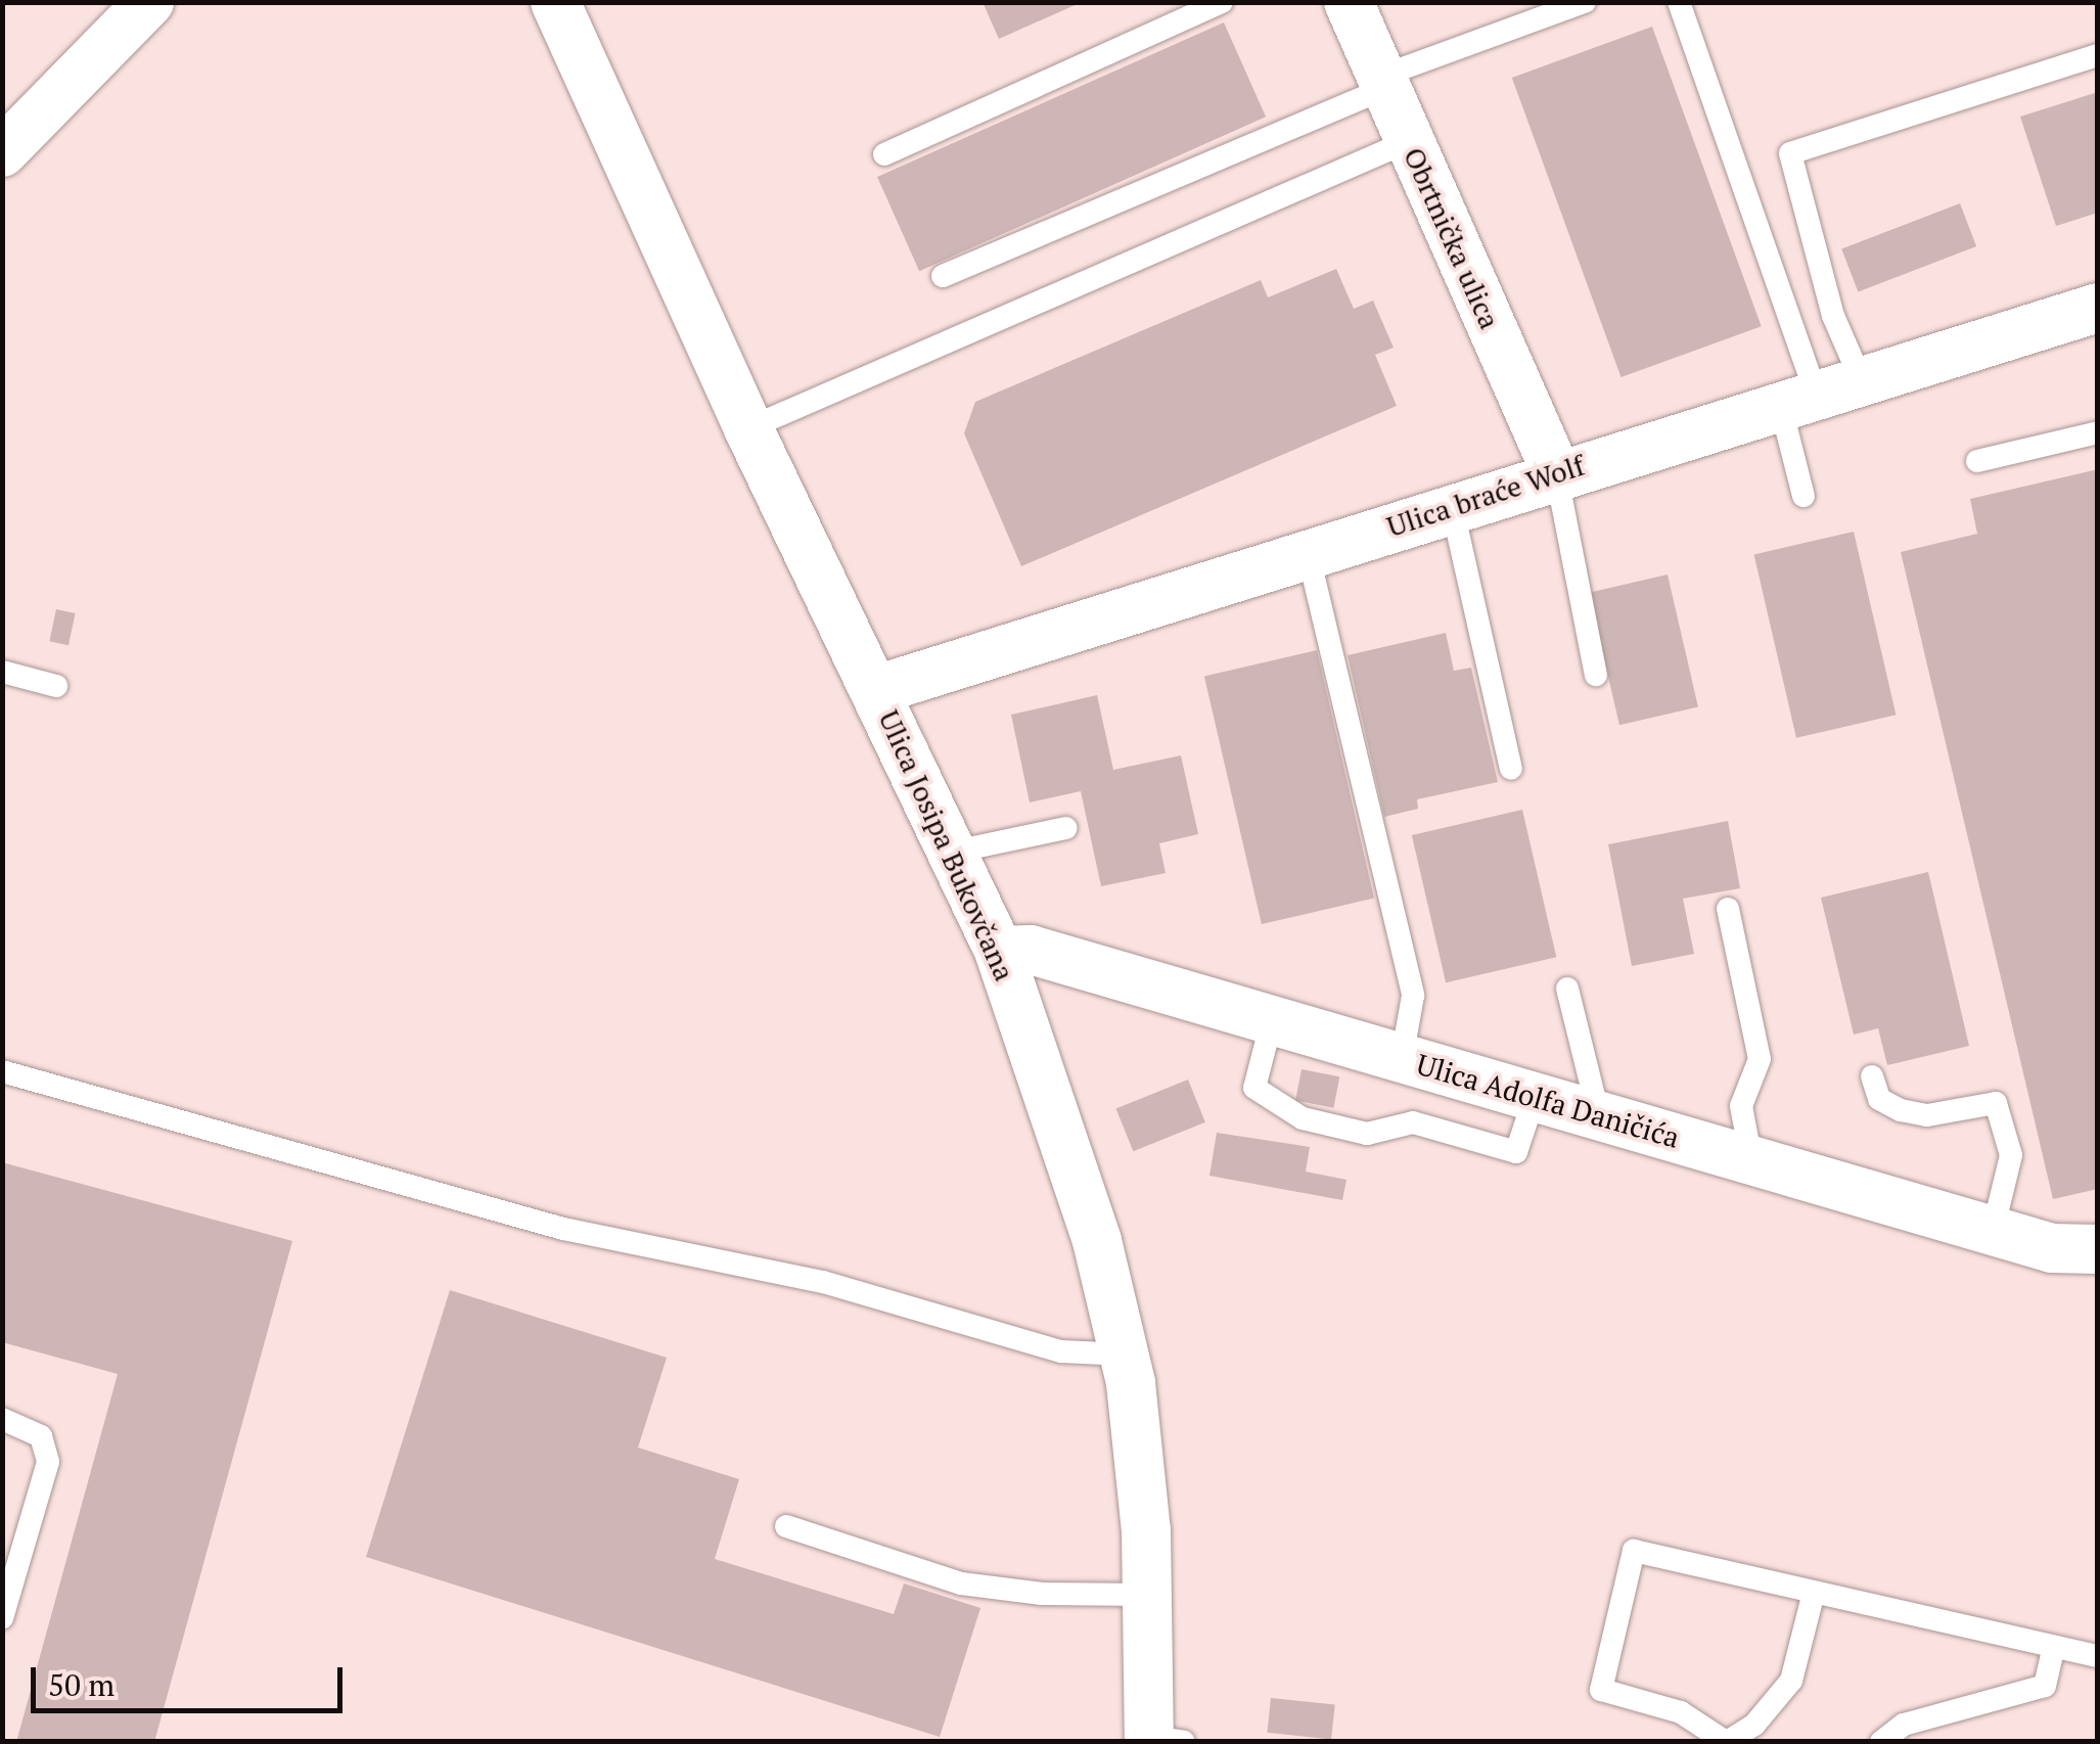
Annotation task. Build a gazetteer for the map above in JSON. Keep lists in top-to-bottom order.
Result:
{
  "streets": {
    "street": [
      "Obrtnička ulica",
      "Ulica braće Wolf",
      "Ulica Josipa Bukovčana",
      "Ulica Adolfa Daničića"
    ]
  },
  "crossings": [
    ["Obrtnička ulica", "Ulica braće Wolf"],
    ["Ulica braće Wolf", "Ulica Josipa Bukovčana"],
    ["Ulica Josipa Bukovčana", "Ulica Adolfa Daničića"]
  ],
  "scale_bar": "50 m"
}
